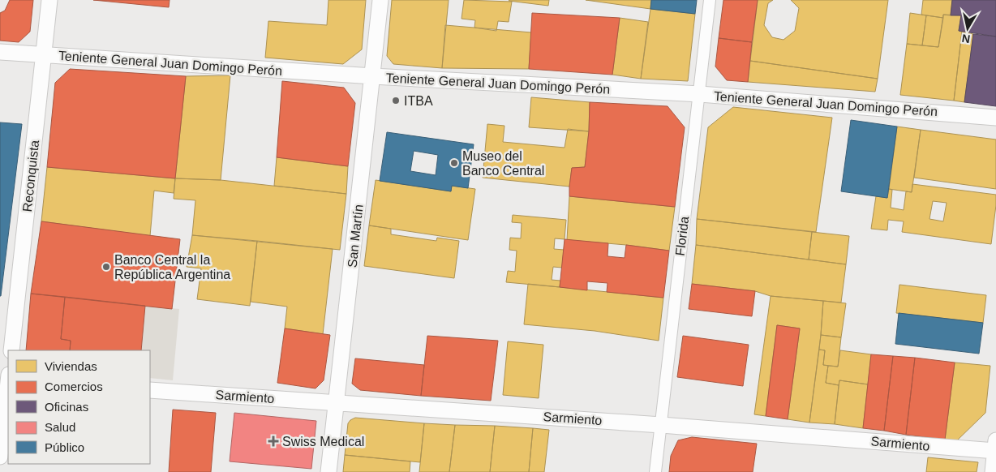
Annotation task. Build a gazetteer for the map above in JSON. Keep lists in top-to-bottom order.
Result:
{
  "streets": {
    "street": [
      "Teniente General Juan Domingo Perón",
      "Reconquista",
      "San Martín",
      "Florida",
      "Sarmiento"
    ]
  },
  "crossings": [
    ["Teniente General Juan Domingo Perón", "Reconquista"],
    ["Teniente General Juan Domingo Perón", "San Martín"],
    ["Teniente General Juan Domingo Perón", "Florida"],
    ["San Martín", "Sarmiento"],
    ["Florida", "Sarmiento"]
  ],
  "places": {
    "other": ["ITBA", "Museo del Banco Central", "Banco Central la República Argentina"],
    "health": ["Swiss Medical"]
  },
  "legend": [
    "Viviendas",
    "Comercios",
    "Oficinas",
    "Salud",
    "Público"
  ],
  "north": "bottom"
}
